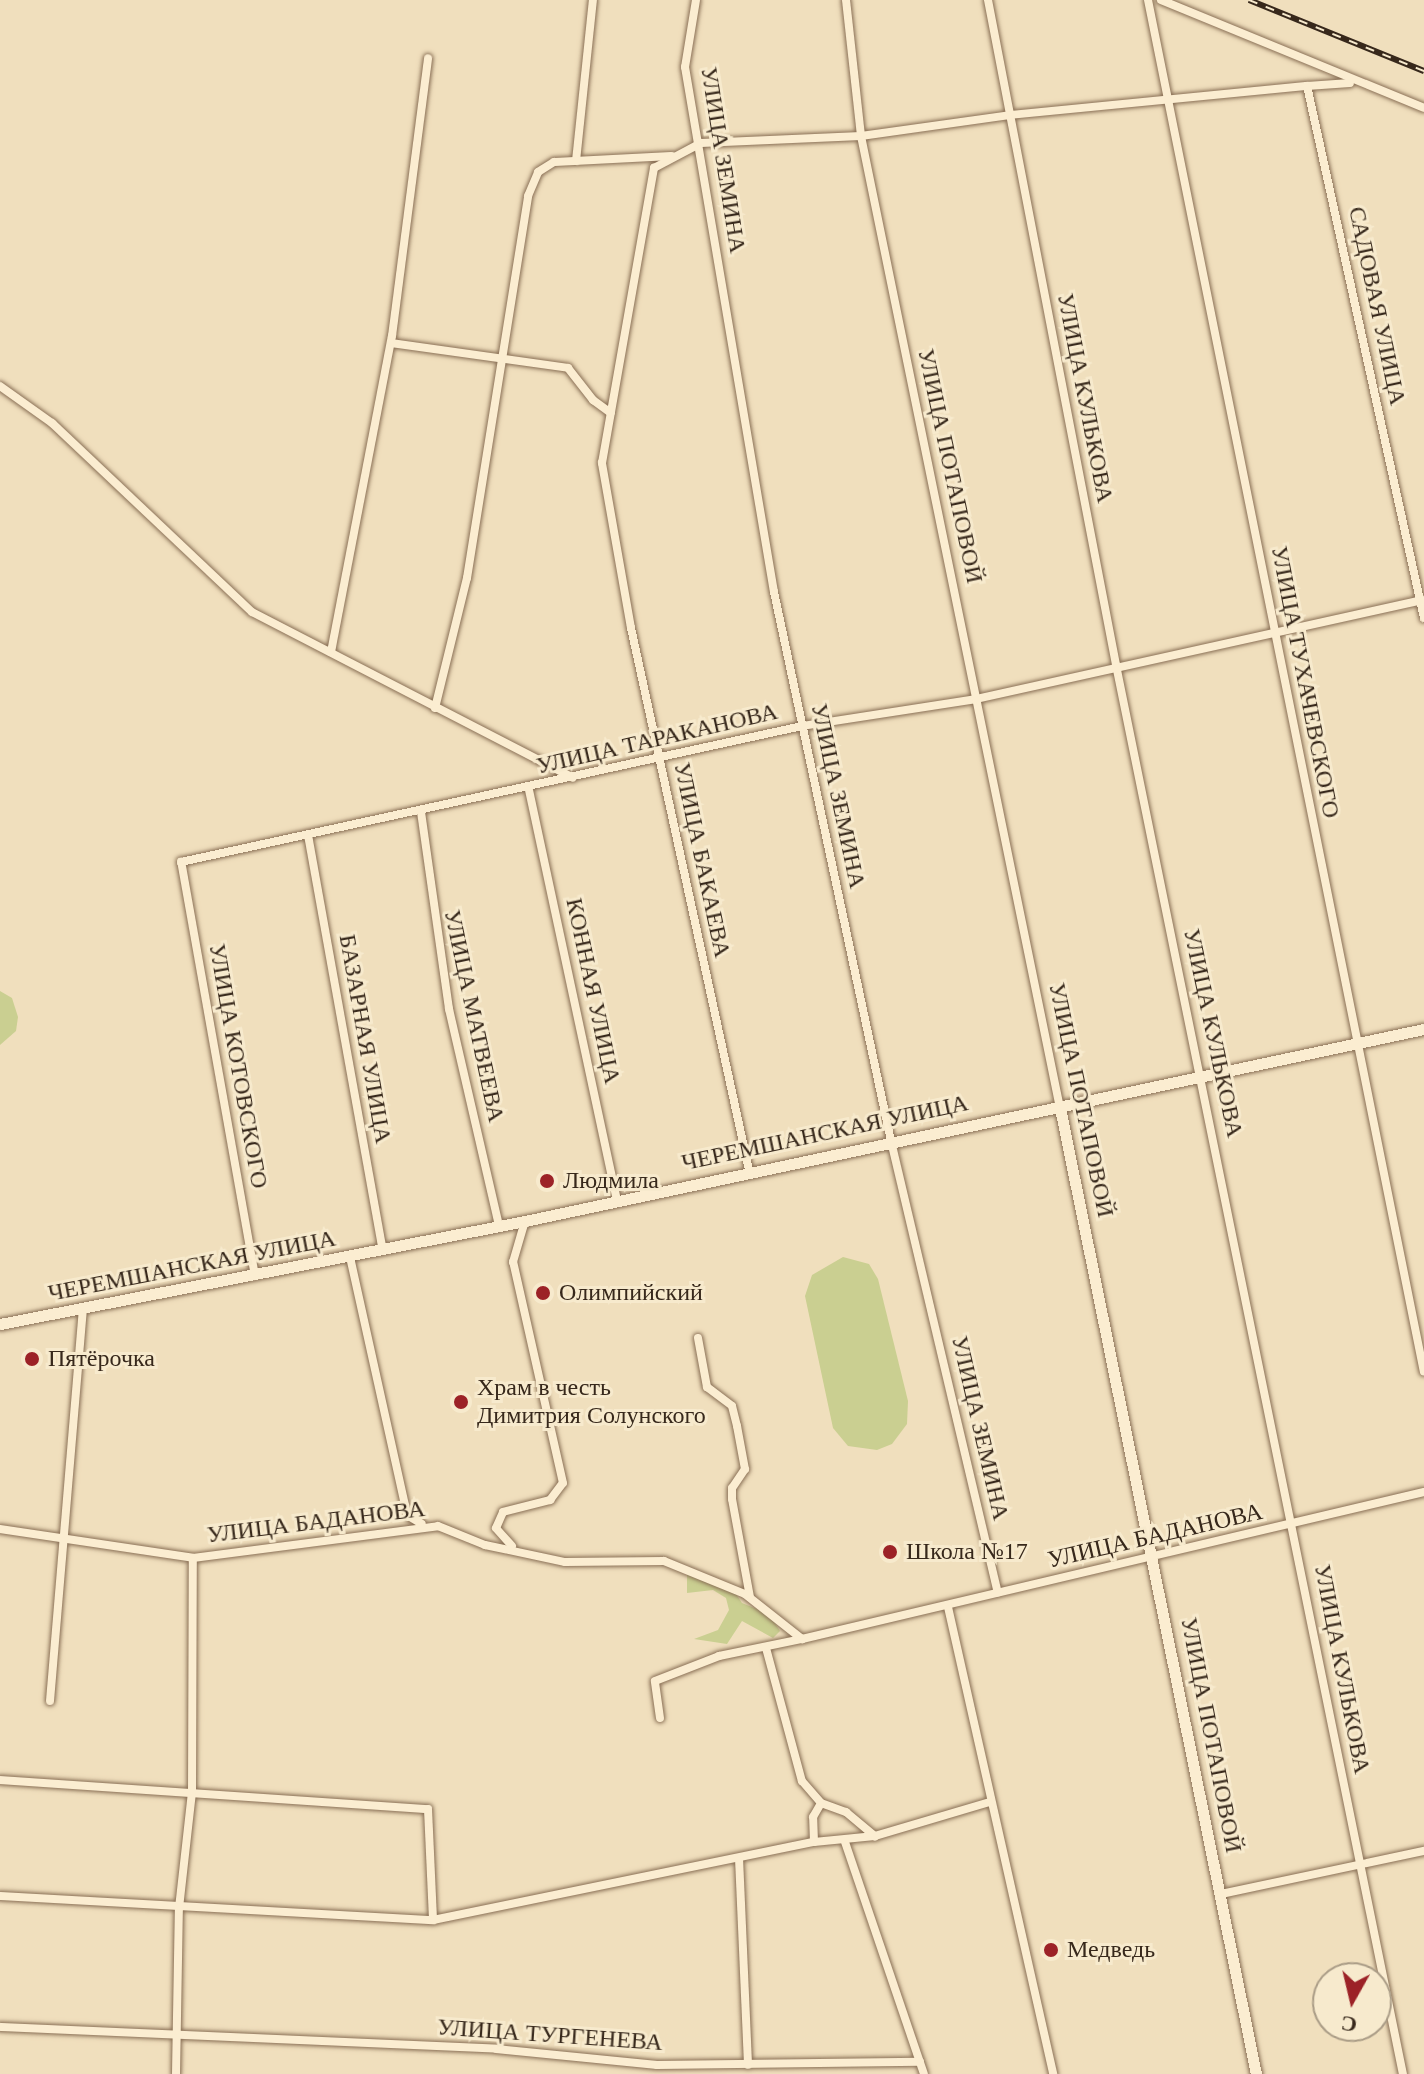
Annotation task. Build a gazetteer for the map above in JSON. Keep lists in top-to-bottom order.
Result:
{
  "streets": {
    "main road": ["УЛИЦА ПОТАПОВОЙ", "ЧЕРЕМШАНСКАЯ УЛИЦА"],
    "street": [
      "УЛИЦА ЗЕМИНА",
      "САДОВАЯ УЛИЦА",
      "УЛИЦА КУЛЬКОВА",
      "УЛИЦА ТУХАЧЕВСКОГО",
      "УЛИЦА ТАРАКАНОВА",
      "УЛИЦА БАКАЕВА",
      "КОННАЯ УЛИЦА",
      "УЛИЦА МАТВЕЕВА",
      "БАЗАРНАЯ УЛИЦА",
      "УЛИЦА КОТОВСКОГО",
      "УЛИЦА БАДАНОВА",
      "УЛИЦА ТУРГЕНЕВА"
    ]
  },
  "crossings": [
    ["УЛИЦА ЗЕМИНА", "УЛИЦА ТАРАКАНОВА"],
    ["УЛИЦА ЗЕМИНА", "ЧЕРЕМШАНСКАЯ УЛИЦА"],
    ["УЛИЦА ЗЕМИНА", "УЛИЦА БАДАНОВА"],
    ["САДОВАЯ УЛИЦА", "УЛИЦА ТАРАКАНОВА"],
    ["УЛИЦА КУЛЬКОВА", "УЛИЦА ТАРАКАНОВА"],
    ["УЛИЦА КУЛЬКОВА", "ЧЕРЕМШАНСКАЯ УЛИЦА"],
    ["УЛИЦА КУЛЬКОВА", "УЛИЦА БАДАНОВА"],
    ["УЛИЦА ПОТАПОВОЙ", "УЛИЦА ТАРАКАНОВА"],
    ["УЛИЦА ПОТАПОВОЙ", "ЧЕРЕМШАНСКАЯ УЛИЦА"],
    ["УЛИЦА ПОТАПОВОЙ", "УЛИЦА БАДАНОВА"],
    ["УЛИЦА ТУХАЧЕВСКОГО", "УЛИЦА ТАРАКАНОВА"],
    ["УЛИЦА ТУХАЧЕВСКОГО", "ЧЕРЕМШАНСКАЯ УЛИЦА"],
    ["УЛИЦА ТАРАКАНОВА", "УЛИЦА БАКАЕВА"],
    ["УЛИЦА ТАРАКАНОВА", "КОННАЯ УЛИЦА"],
    ["УЛИЦА ТАРАКАНОВА", "УЛИЦА МАТВЕЕВА"],
    ["УЛИЦА ТАРАКАНОВА", "БАЗАРНАЯ УЛИЦА"],
    ["УЛИЦА ТАРАКАНОВА", "УЛИЦА КОТОВСКОГО"],
    ["УЛИЦА БАКАЕВА", "ЧЕРЕМШАНСКАЯ УЛИЦА"],
    ["КОННАЯ УЛИЦА", "ЧЕРЕМШАНСКАЯ УЛИЦА"],
    ["УЛИЦА МАТВЕЕВА", "ЧЕРЕМШАНСКАЯ УЛИЦА"],
    ["БАЗАРНАЯ УЛИЦА", "ЧЕРЕМШАНСКАЯ УЛИЦА"],
    ["УЛИЦА КОТОВСКОГО", "ЧЕРЕМШАНСКАЯ УЛИЦА"]
  ],
  "places": [
    "Людмила",
    "Олимпийский",
    "Пятёрочка",
    "Храм в честь Димитрия Солунского",
    "Школа №17",
    "Медведь"
  ],
  "north": "bottom"
}
